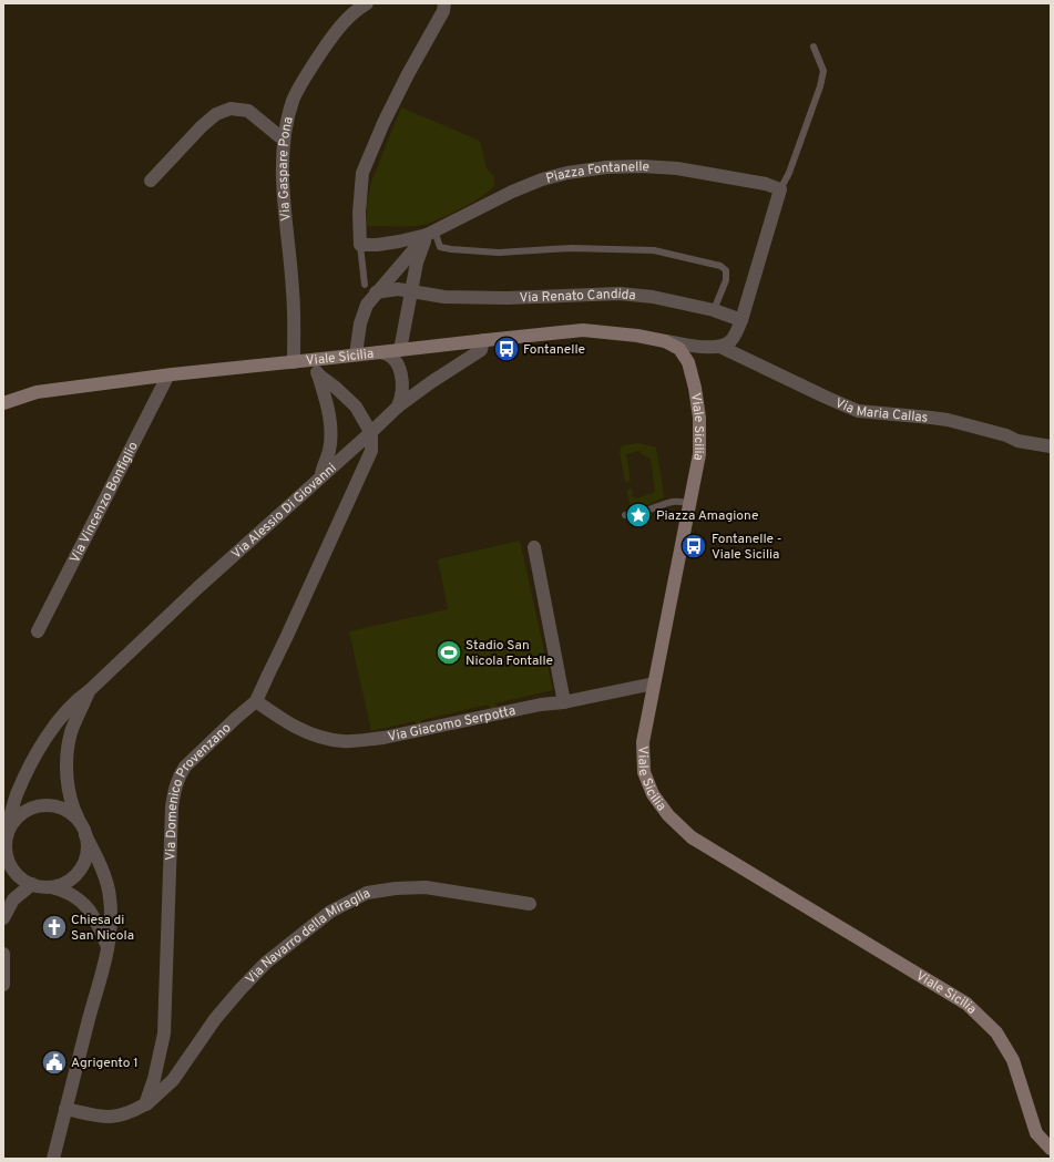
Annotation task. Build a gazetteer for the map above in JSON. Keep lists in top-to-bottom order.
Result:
{
  "streets": {
    "street": [
      "Via Gaspare Pona",
      "Piazza Fontanelle",
      "Via Renato Candida",
      "Viale Sicilia",
      "Via Maria Callas",
      "Via Vincenzo Bonfiglio",
      "Via Alessio Di Giovanni",
      "Via Giacomo Serpotta",
      "Via Domenico Provenzano",
      "Via Navarro della Miraglia"
    ]
  },
  "crossings": [
    ["Via Gaspare Pona", "Viale Sicilia"],
    ["Viale Sicilia", "Via Maria Callas"],
    ["Viale Sicilia", "Via Vincenzo Bonfiglio"],
    ["Viale Sicilia", "Via Alessio Di Giovanni"],
    ["Viale Sicilia", "Via Giacomo Serpotta"],
    ["Via Alessio Di Giovanni", "Via Domenico Provenzano"],
    ["Via Giacomo Serpotta", "Via Domenico Provenzano"],
    ["Via Domenico Provenzano", "Via Navarro della Miraglia"]
  ],
  "places": {
    "bus stop": ["Fontanelle", "Fontanelle - Viale Sicilia"],
    "place": ["Piazza Amagione"],
    "sports": ["Stadio San Nicola Fontalle"],
    "church": ["Chiesa di San Nicola"],
    "public building": ["Agrigento 1"]
  }
}
